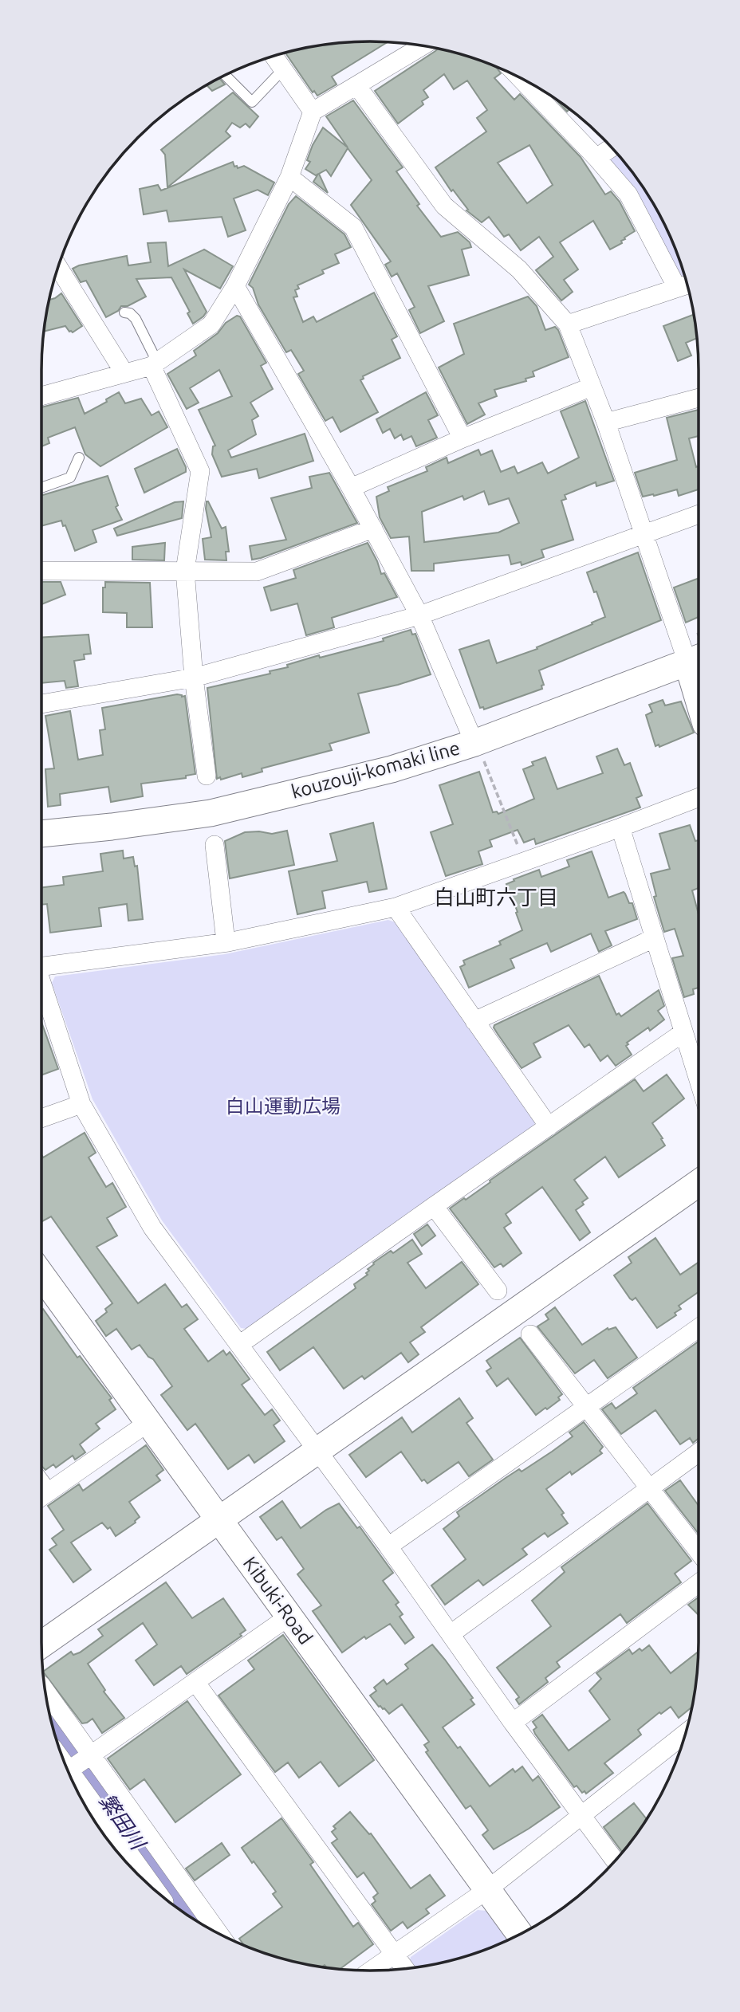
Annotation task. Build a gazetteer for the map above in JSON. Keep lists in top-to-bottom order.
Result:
{
  "streets": {
    "street": ["kouzouji-komaki line", "Kibuki-Road"]
  },
  "districts": ["白山町六丁目"],
  "water": ["繁田川"],
  "parks": ["白山運動広場"]
}
